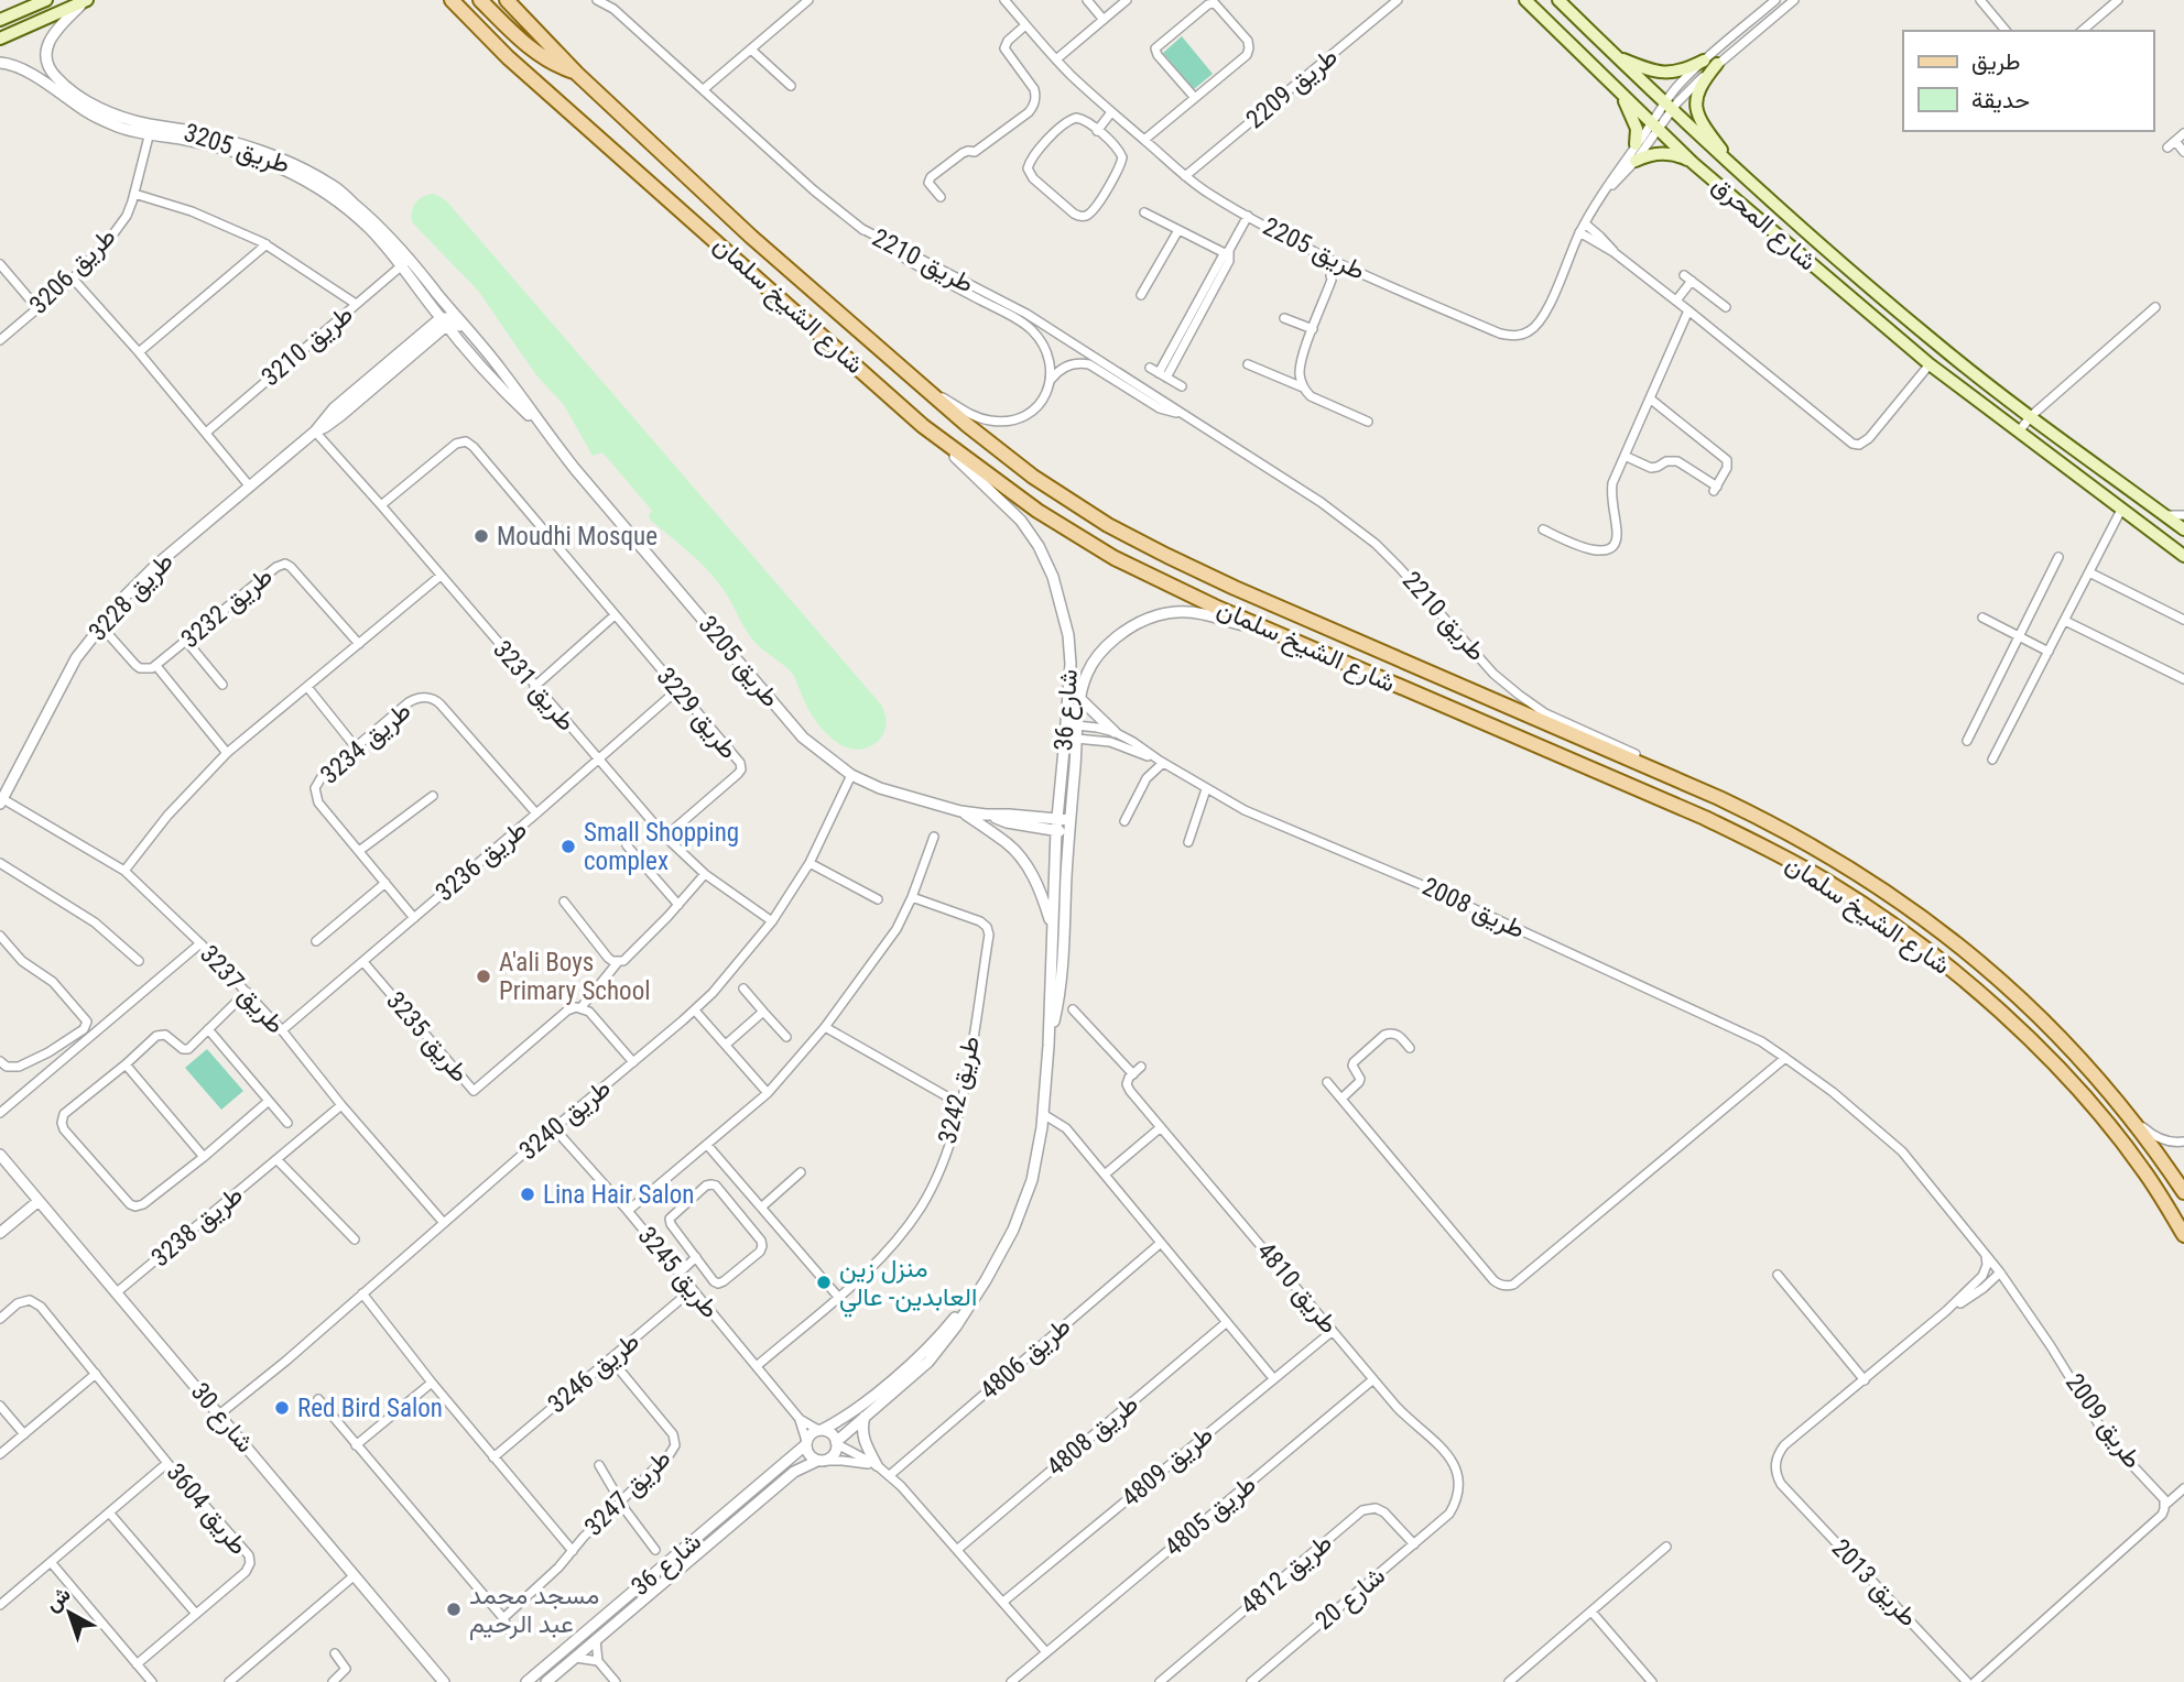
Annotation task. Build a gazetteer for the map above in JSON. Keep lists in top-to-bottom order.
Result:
{
  "streets": {
    "main road": ["شارع المحرق", "شارع الشيخ سلمان"],
    "street": [
      "طريق 2209",
      "طريق 3205",
      "طريق 2205",
      "طريق 2210",
      "طريق 3206",
      "طريق 3210",
      "طريق 3228",
      "طريق 3232",
      "طريق 3231",
      "شارع 36",
      "طريق 3229",
      "طريق 3234",
      "طريق 3236",
      "طريق 2008",
      "طريق 3237",
      "طريق 3235",
      "طريق 3242",
      "طريق 3240",
      "طريق 3238",
      "طريق 3245",
      "طريق 4810",
      "طريق 4806",
      "طريق 3246",
      "شارع 30",
      "طريق 2009",
      "طريق 4808",
      "طريق 4809",
      "طريق 3247",
      "طريق 3604",
      "طريق 4805",
      "طريق 4812",
      "طريق 2013",
      "شارع 20"
    ]
  },
  "crossings": [
    ["طريق 2209", "طريق 2205"],
    ["طريق 3205", "طريق 3206"],
    ["طريق 3205", "طريق 3210"],
    ["طريق 3205", "طريق 3228"],
    ["طريق 3205", "شارع 36"],
    ["طريق 3205", "طريق 3240"],
    ["شارع المحرق", "طريق 2205"],
    ["طريق 2210", "شارع الشيخ سلمان"],
    ["شارع الشيخ سلمان", "شارع 36"],
    ["طريق 3228", "طريق 3232"],
    ["طريق 3228", "طريق 3231"],
    ["طريق 3228", "طريق 3237"],
    ["طريق 3231", "طريق 3229"],
    ["طريق 3231", "طريق 3236"],
    ["طريق 3231", "طريق 3240"],
    ["شارع 36", "طريق 2008"],
    ["شارع 36", "طريق 3245"],
    ["طريق 3229", "طريق 3236"],
    ["طريق 3234", "طريق 3236"],
    ["طريق 3236", "طريق 3237"],
    ["طريق 3236", "طريق 3235"],
    ["طريق 2008", "طريق 2009"],
    ["طريق 3237", "طريق 3240"],
    ["طريق 3237", "طريق 3238"],
    ["طريق 3242", "طريق 3245"],
    ["طريق 3240", "طريق 3245"],
    ["طريق 3240", "شارع 30"],
    ["طريق 3238", "شارع 30"],
    ["طريق 3245", "طريق 3246"],
    ["طريق 4810", "طريق 4809"],
    ["طريق 4810", "طريق 4805"],
    ["طريق 4810", "شارع 20"],
    ["طريق 3246", "طريق 3247"],
    ["طريق 4812", "شارع 20"]
  ],
  "places": [
    "Moudhi Mosque",
    "Small Shopping complex",
    "A'ali Boys Primary School",
    "Lina Hair Salon",
    "منزل زين العابدين- عالي",
    "Red Bird Salon",
    "مسجد محمد عبد الرحيم"
  ],
  "legend": ["طريق", "حديقة"],
  "north": "top left"
}
